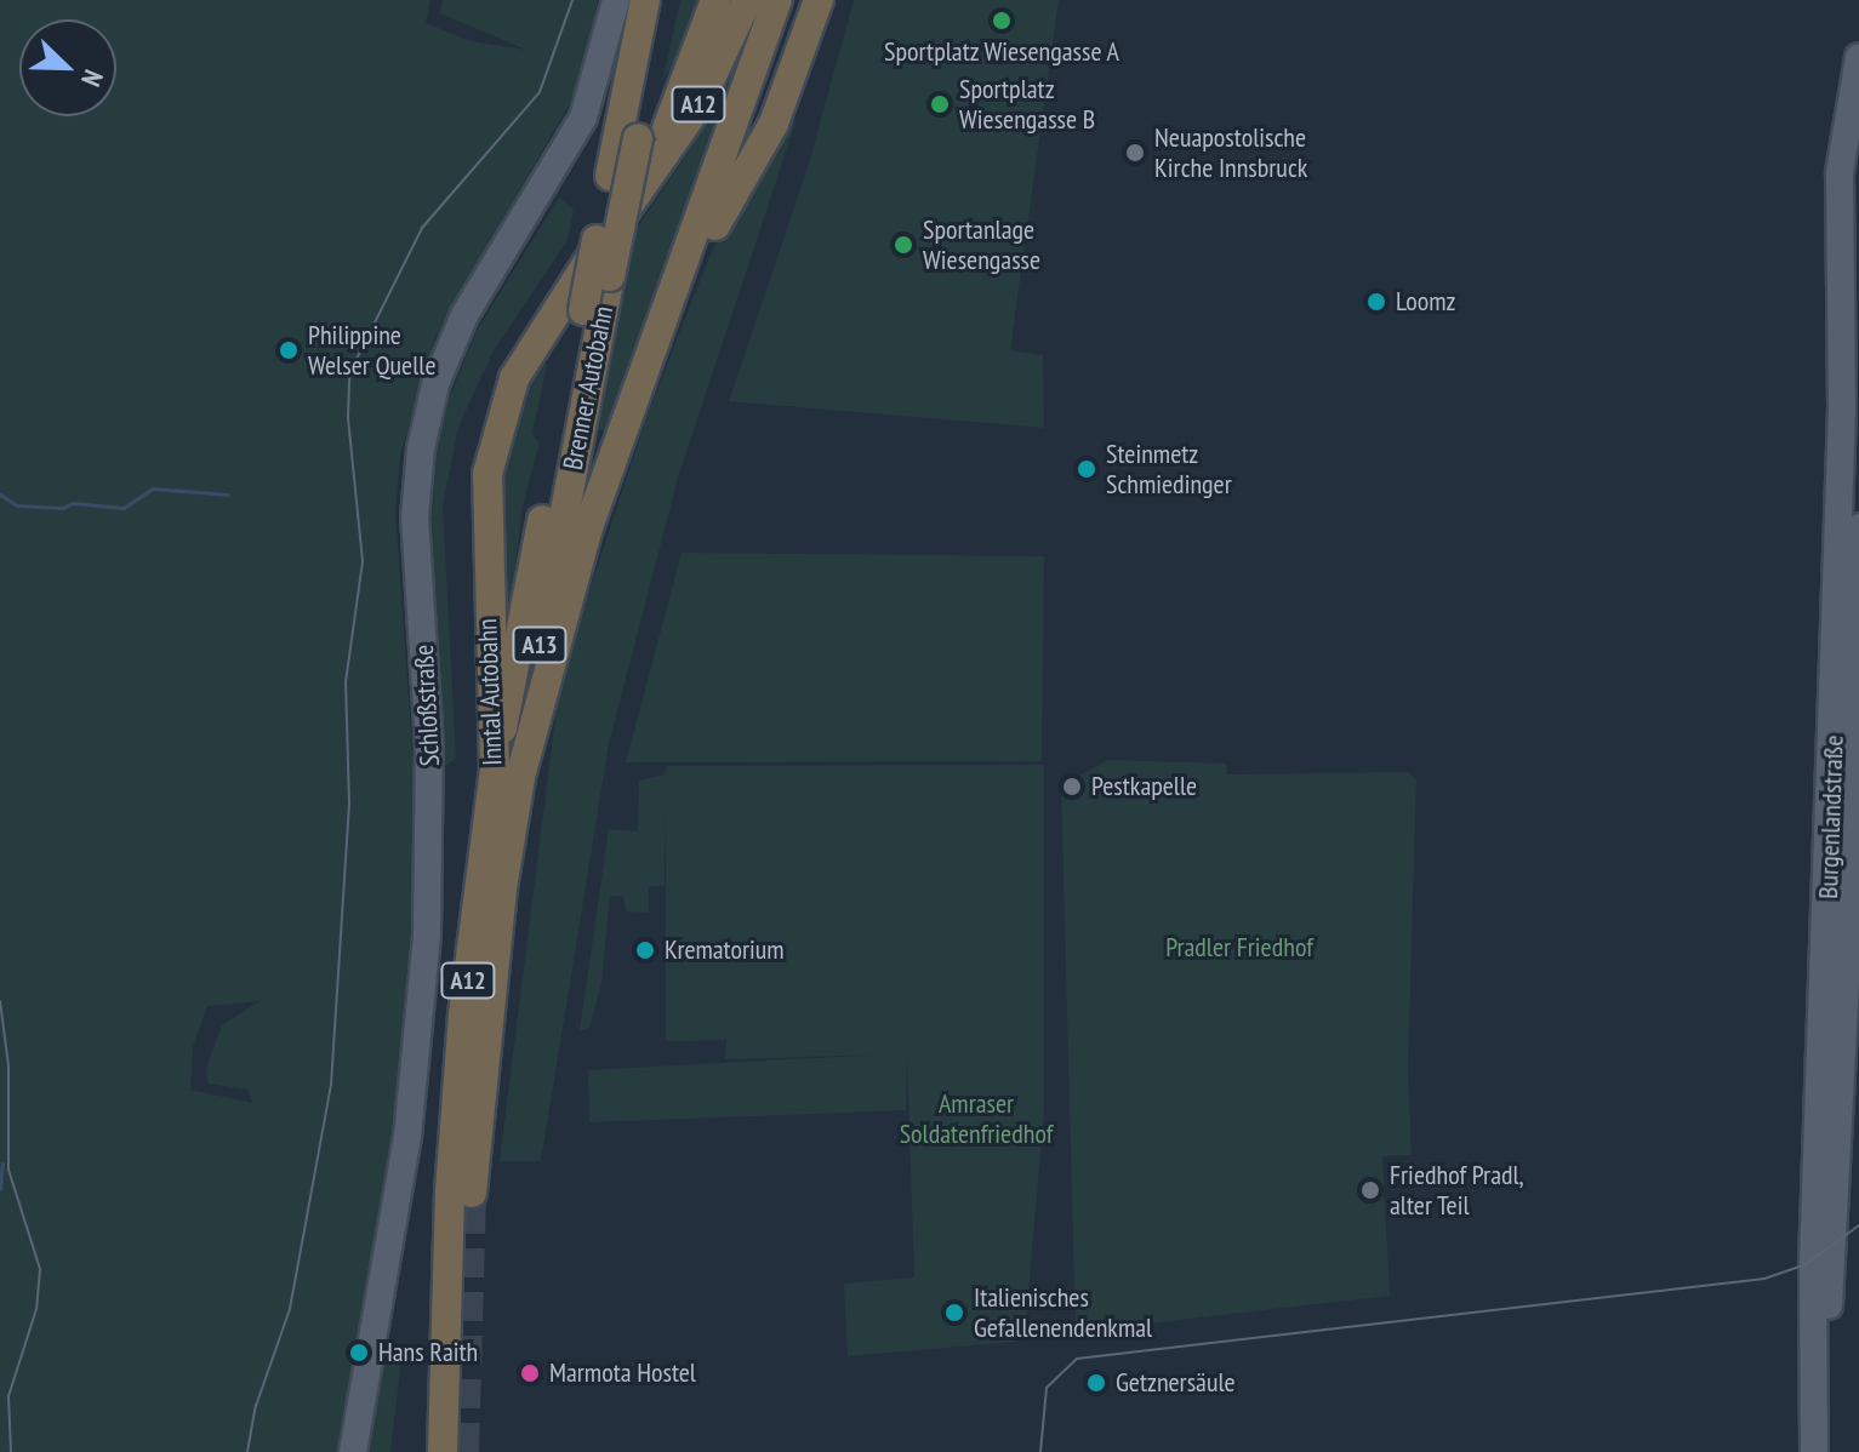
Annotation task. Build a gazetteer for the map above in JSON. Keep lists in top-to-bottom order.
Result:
{
  "streets": {
    "highway": [
      "A12",
      "Brenner Autobahn",
      "A13",
      "Inntal Autobahn"
    ],
    "main road": ["Schloßstraße", "Burgenlandstraße"]
  },
  "crossings": [
    ["Brenner Autobahn", "Inntal Autobahn"]
  ],
  "parks": ["Pradler Friedhof", "Amraser Soldatenfriedhof"],
  "places": [
    "Sportplatz Wiesengasse A",
    "Sportplatz Wiesengasse B",
    "Neuapostolische Kirche Innsbruck",
    "Sportanlage Wiesengasse",
    "Loomz",
    "Philippine Welser Quelle",
    "Steinmetz Schmiedinger",
    "Pestkapelle",
    "Krematorium",
    "Friedhof Pradl, alter Teil",
    "Italienisches Gefallenendenkmal",
    "Hans Raith",
    "Marmota Hostel",
    "Getznersäule"
  ],
  "north": "bottom right"
}
